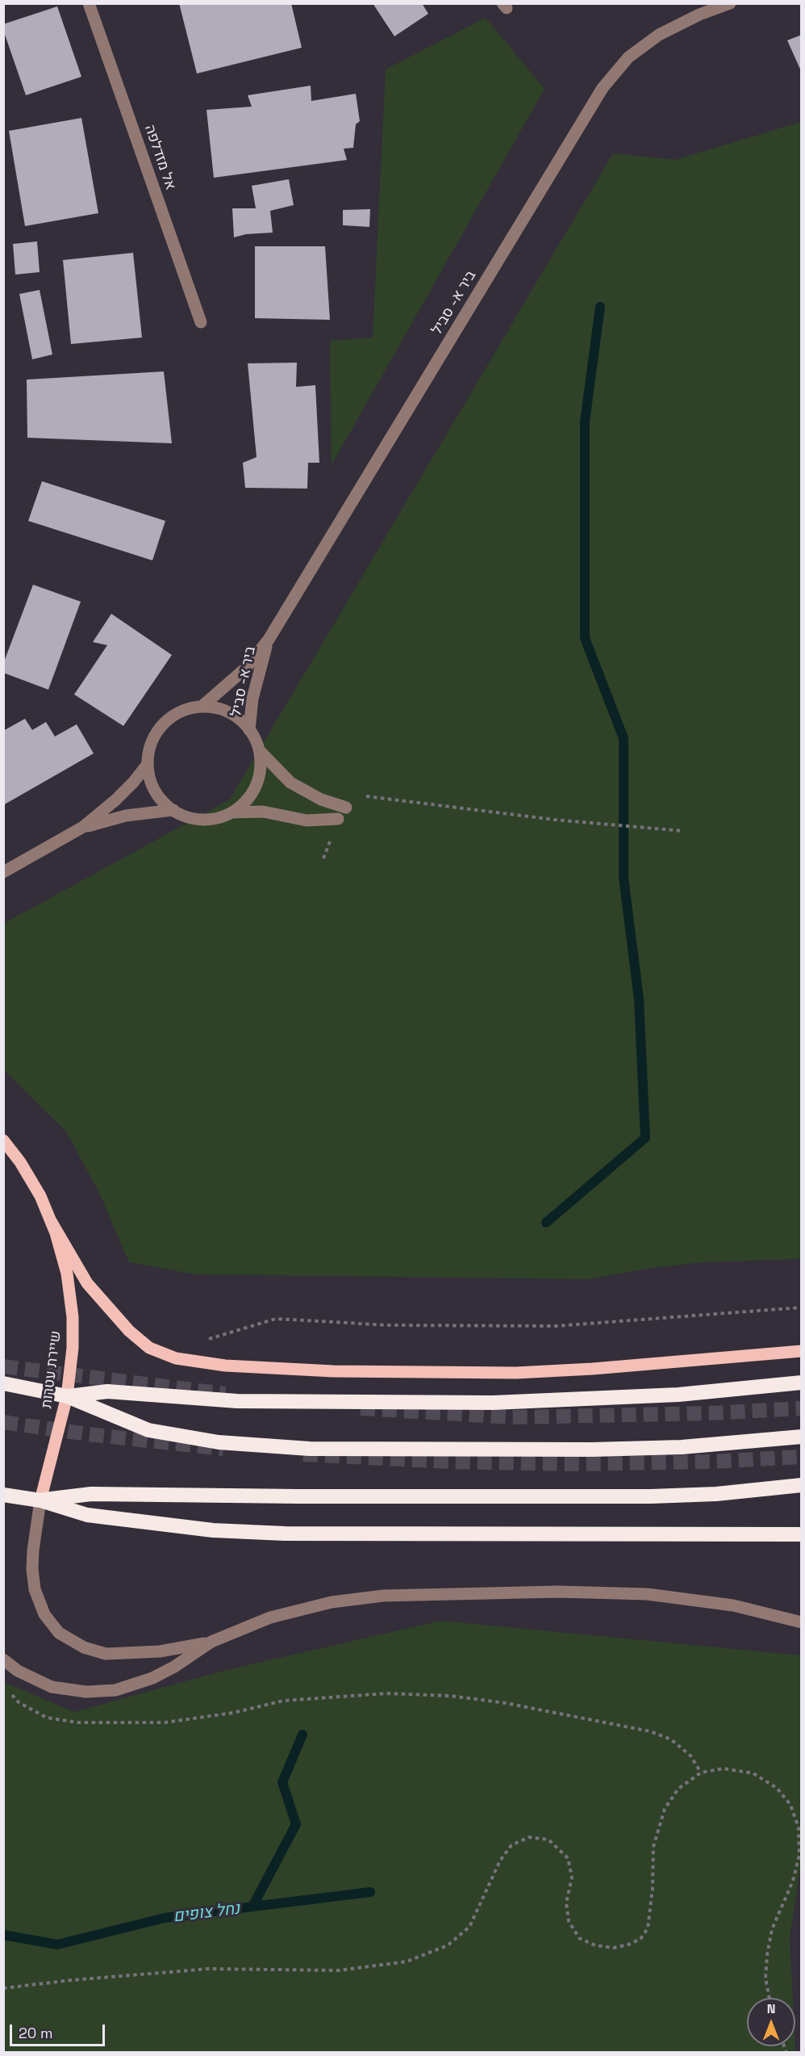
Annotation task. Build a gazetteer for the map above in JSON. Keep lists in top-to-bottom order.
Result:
{
  "streets": {
    "main road": ["שיירת עטרות"],
    "street": ["אל מזדלפה", "ביר א- סביל"]
  },
  "water": ["נחל צופים"],
  "scale_bar": "20 m",
  "north": "top"
}
